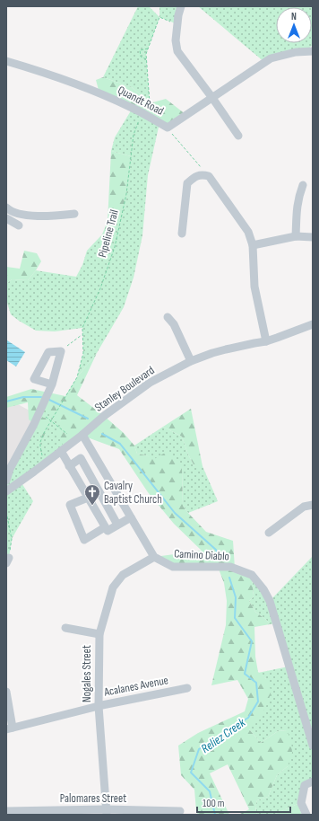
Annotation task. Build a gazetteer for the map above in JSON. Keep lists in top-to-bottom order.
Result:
{
  "streets": {
    "street": [
      "Quandt Road",
      "Stanley Boulevard",
      "Camino Diablo",
      "Nogales Street",
      "Acalanes Avenue",
      "Palomares Street"
    ],
    "path": ["Pipeline Trail"]
  },
  "crossings": [
    ["Quandt Road", "Pipeline Trail"],
    ["Pipeline Trail", "Stanley Boulevard"],
    ["Camino Diablo", "Nogales Street"],
    ["Nogales Street", "Acalanes Avenue"],
    ["Nogales Street", "Palomares Street"]
  ],
  "water": ["Reliez Creek"],
  "places": {
    "church": ["Cavalry Baptist Church"]
  },
  "scale_bar": "100 m",
  "north": "top"
}
